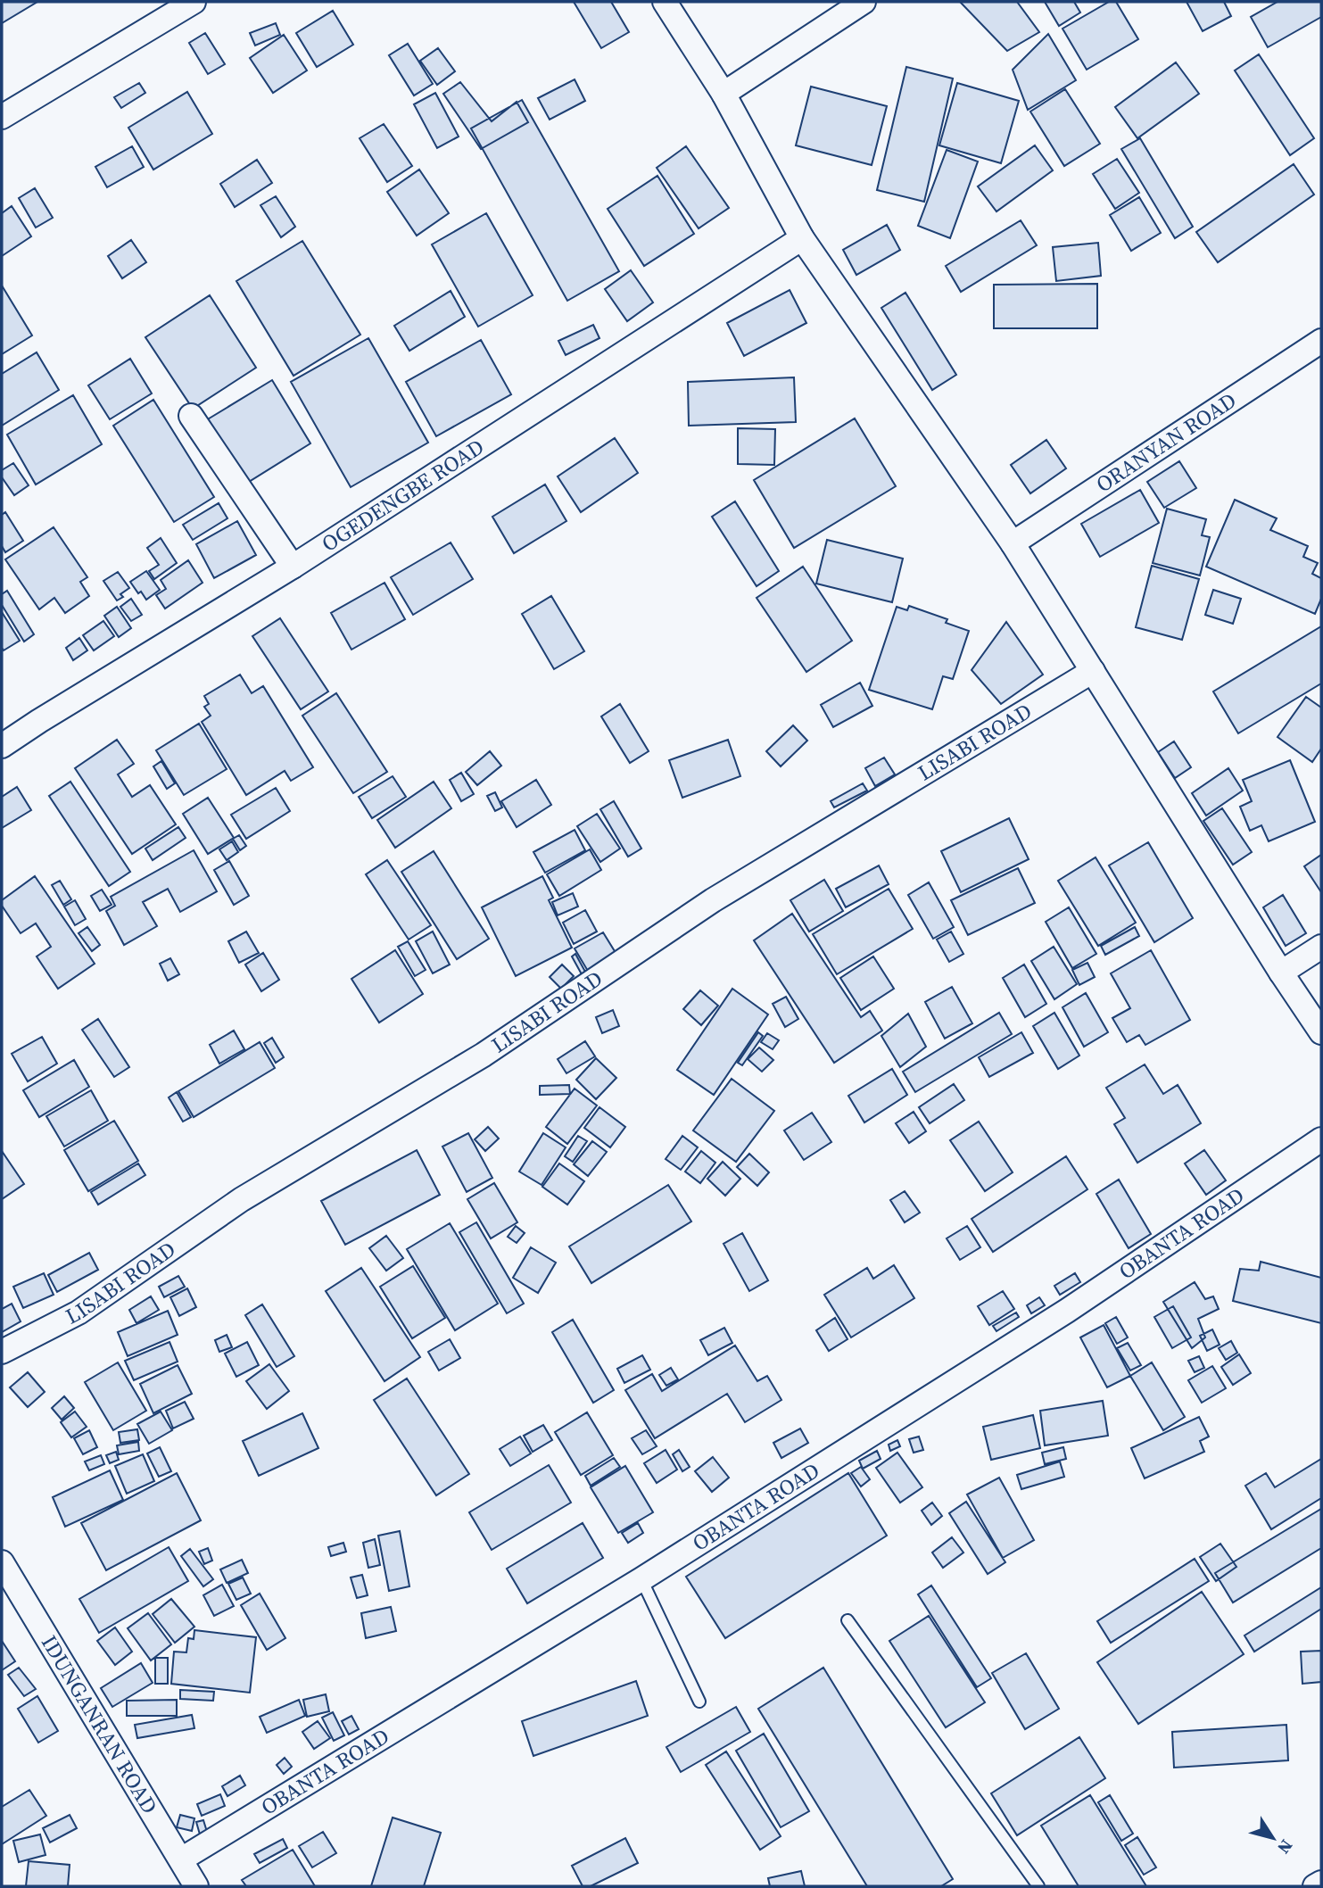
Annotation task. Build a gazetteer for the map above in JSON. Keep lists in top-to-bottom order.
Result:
{
  "streets": {
    "street": [
      "ORANYAN ROAD",
      "OGEDENGBE ROAD",
      "LISABI ROAD",
      "OBANTA ROAD",
      "IDUNGANRAN ROAD"
    ]
  },
  "crossings": [
    ["OBANTA ROAD", "IDUNGANRAN ROAD"]
  ],
  "north": "bottom right"
}
